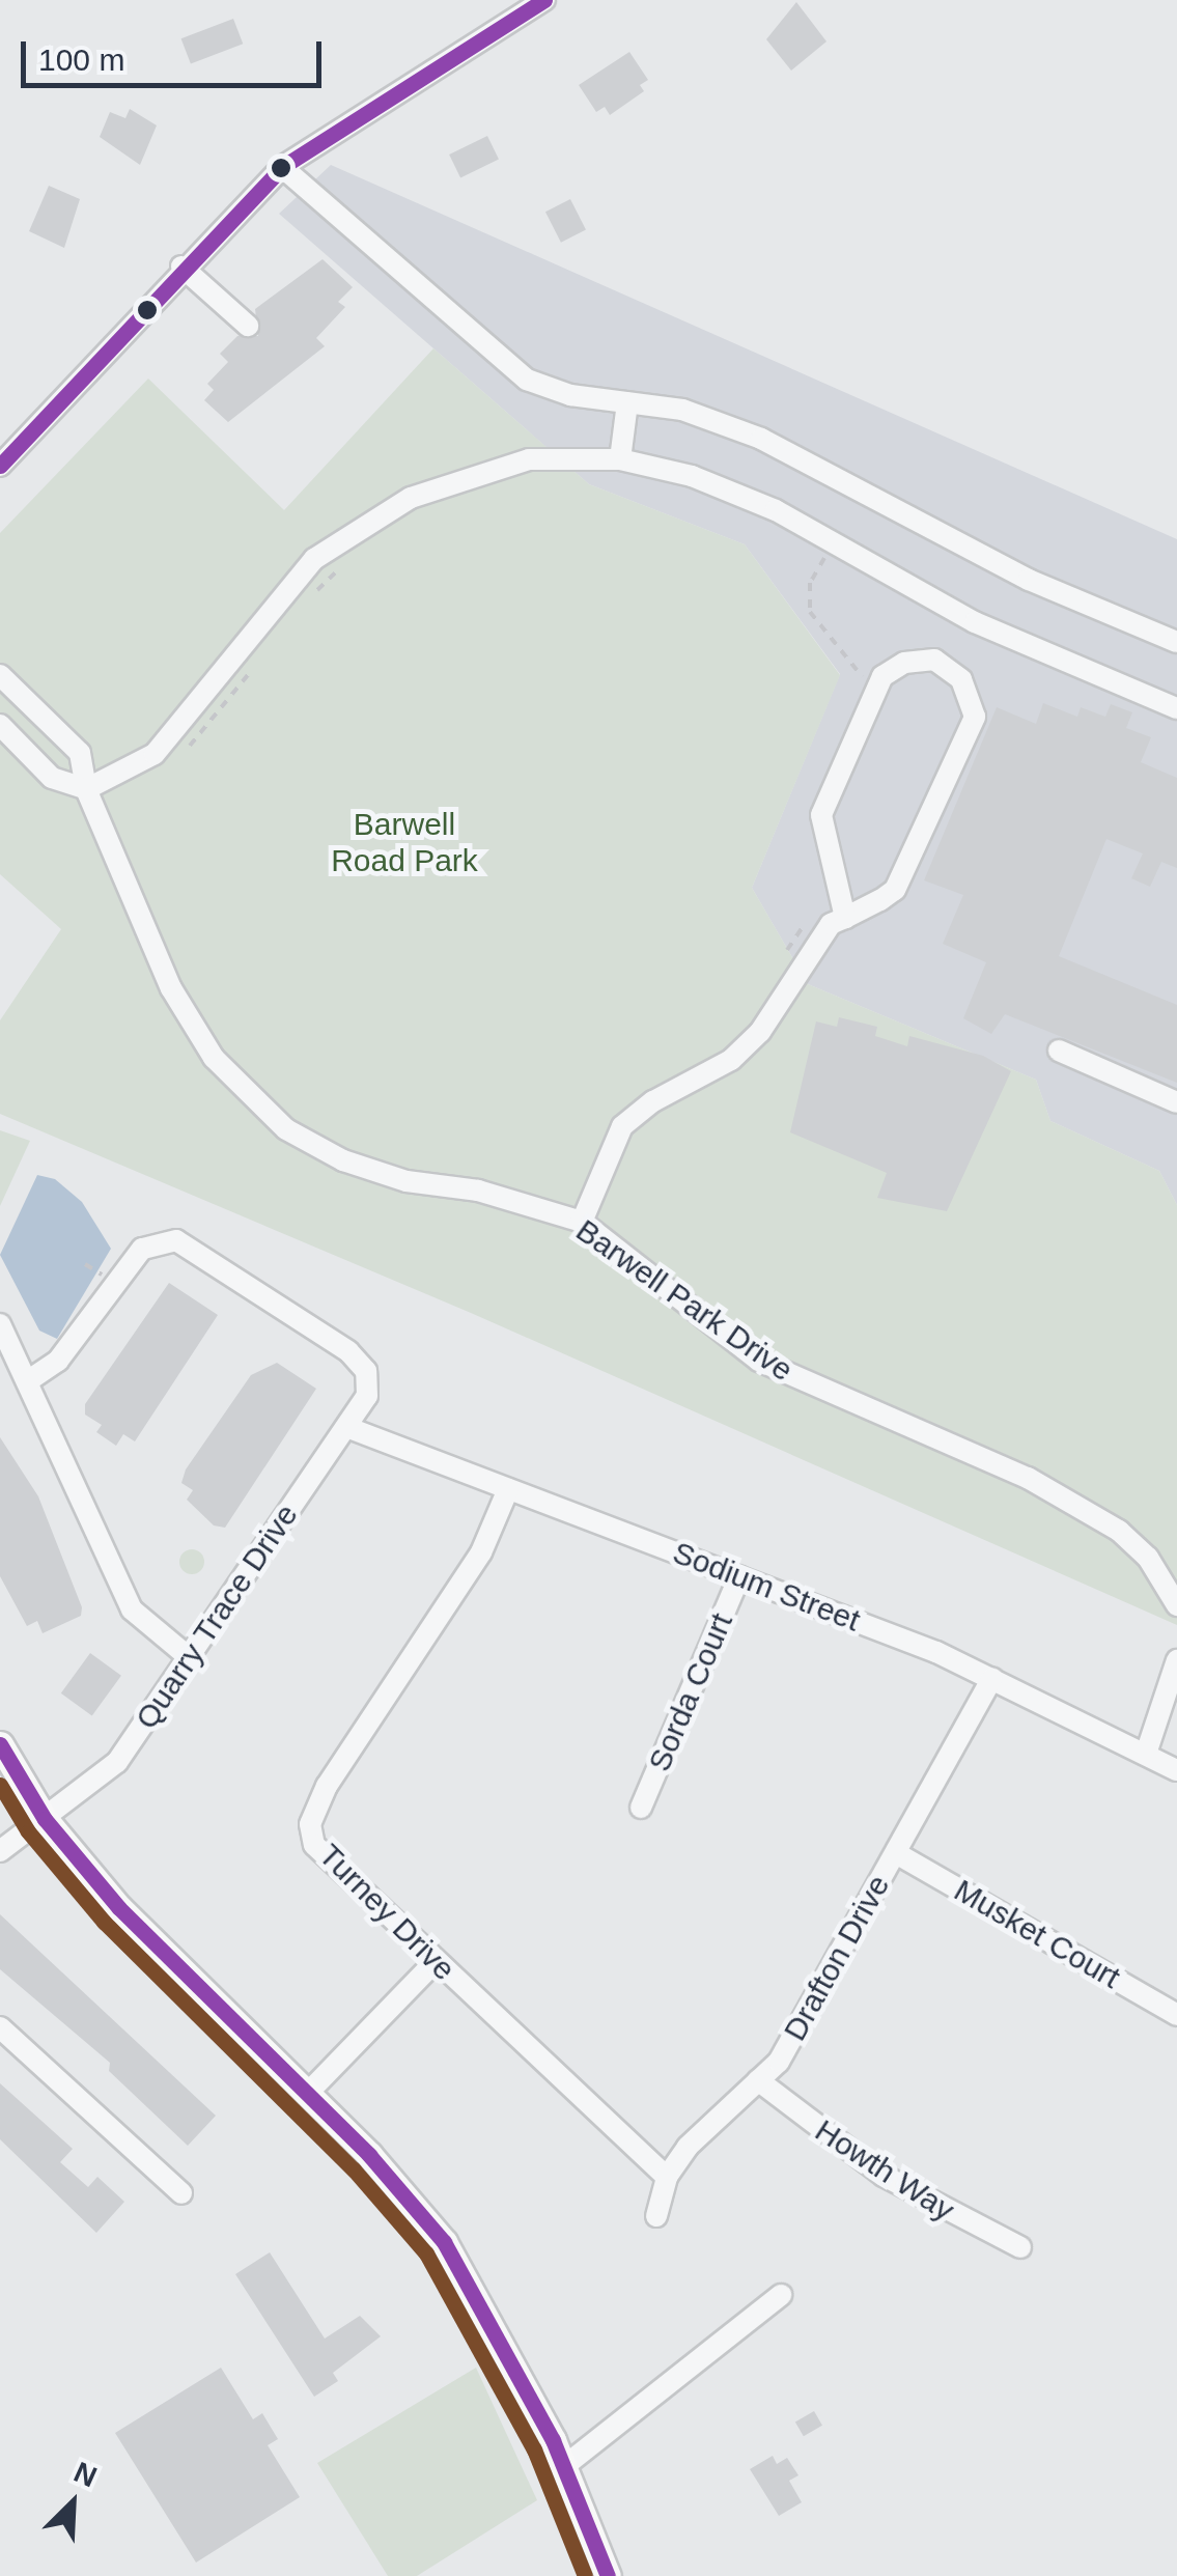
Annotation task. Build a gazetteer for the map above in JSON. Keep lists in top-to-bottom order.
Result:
{
  "streets": {
    "street": [
      "Barwell Park Drive",
      "Sodium Street",
      "Quarry Trace Drive",
      "Sorda Court",
      "Turney Drive",
      "Musket Court",
      "Drafton Drive",
      "Howth Way"
    ]
  },
  "crossings": [
    ["Sodium Street", "Quarry Trace Drive"],
    ["Sodium Street", "Sorda Court"],
    ["Sodium Street", "Turney Drive"],
    ["Sodium Street", "Drafton Drive"],
    ["Turney Drive", "Drafton Drive"],
    ["Musket Court", "Drafton Drive"],
    ["Drafton Drive", "Howth Way"]
  ],
  "parks": ["Barwell Road Park"],
  "scale_bar": "100 m",
  "north": "top right"
}
